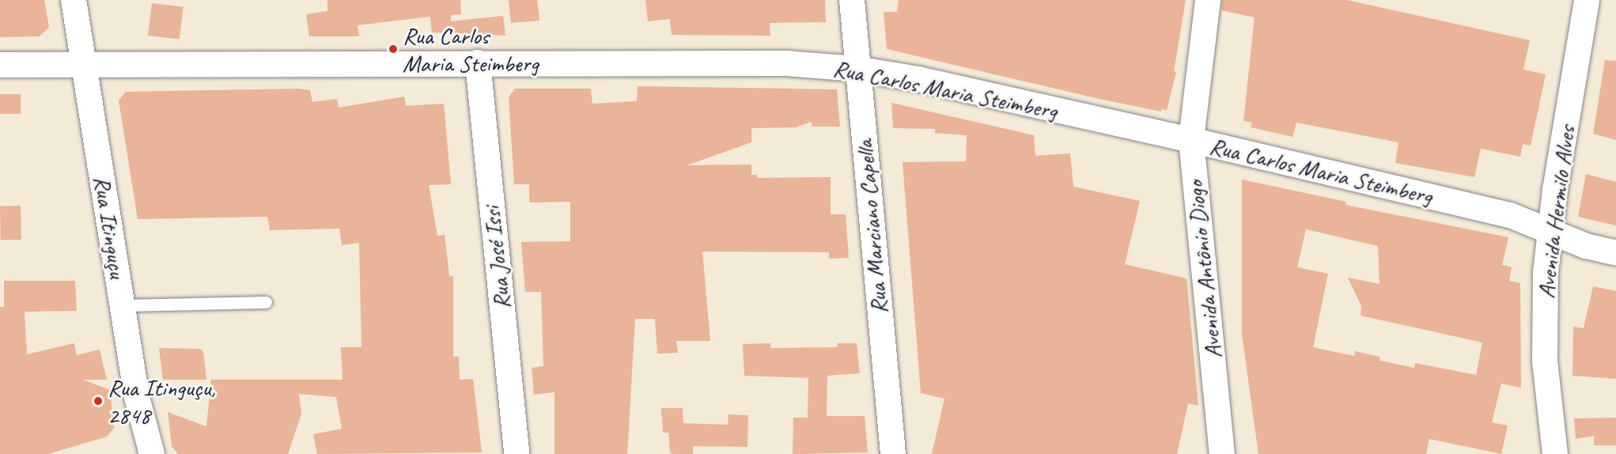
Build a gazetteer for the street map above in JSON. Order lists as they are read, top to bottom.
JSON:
{
  "streets": {
    "street": [
      "Rua Carlos Maria Steimberg",
      "Avenida Hermilo Alves",
      "Rua Itinguçu",
      "Rua Marciano Capella",
      "Rua José Issi",
      "Avenida Antônio Diogo"
    ]
  },
  "crossings": [
    ["Rua Carlos Maria Steimberg", "Avenida Hermilo Alves"],
    ["Rua Carlos Maria Steimberg", "Rua Itinguçu"],
    ["Rua Carlos Maria Steimberg", "Rua Marciano Capella"],
    ["Rua Carlos Maria Steimberg", "Rua José Issi"],
    ["Rua Carlos Maria Steimberg", "Avenida Antônio Diogo"]
  ],
  "places": ["Rua Carlos Maria Steimberg", "Rua Itinguçu, 2848"]
}
